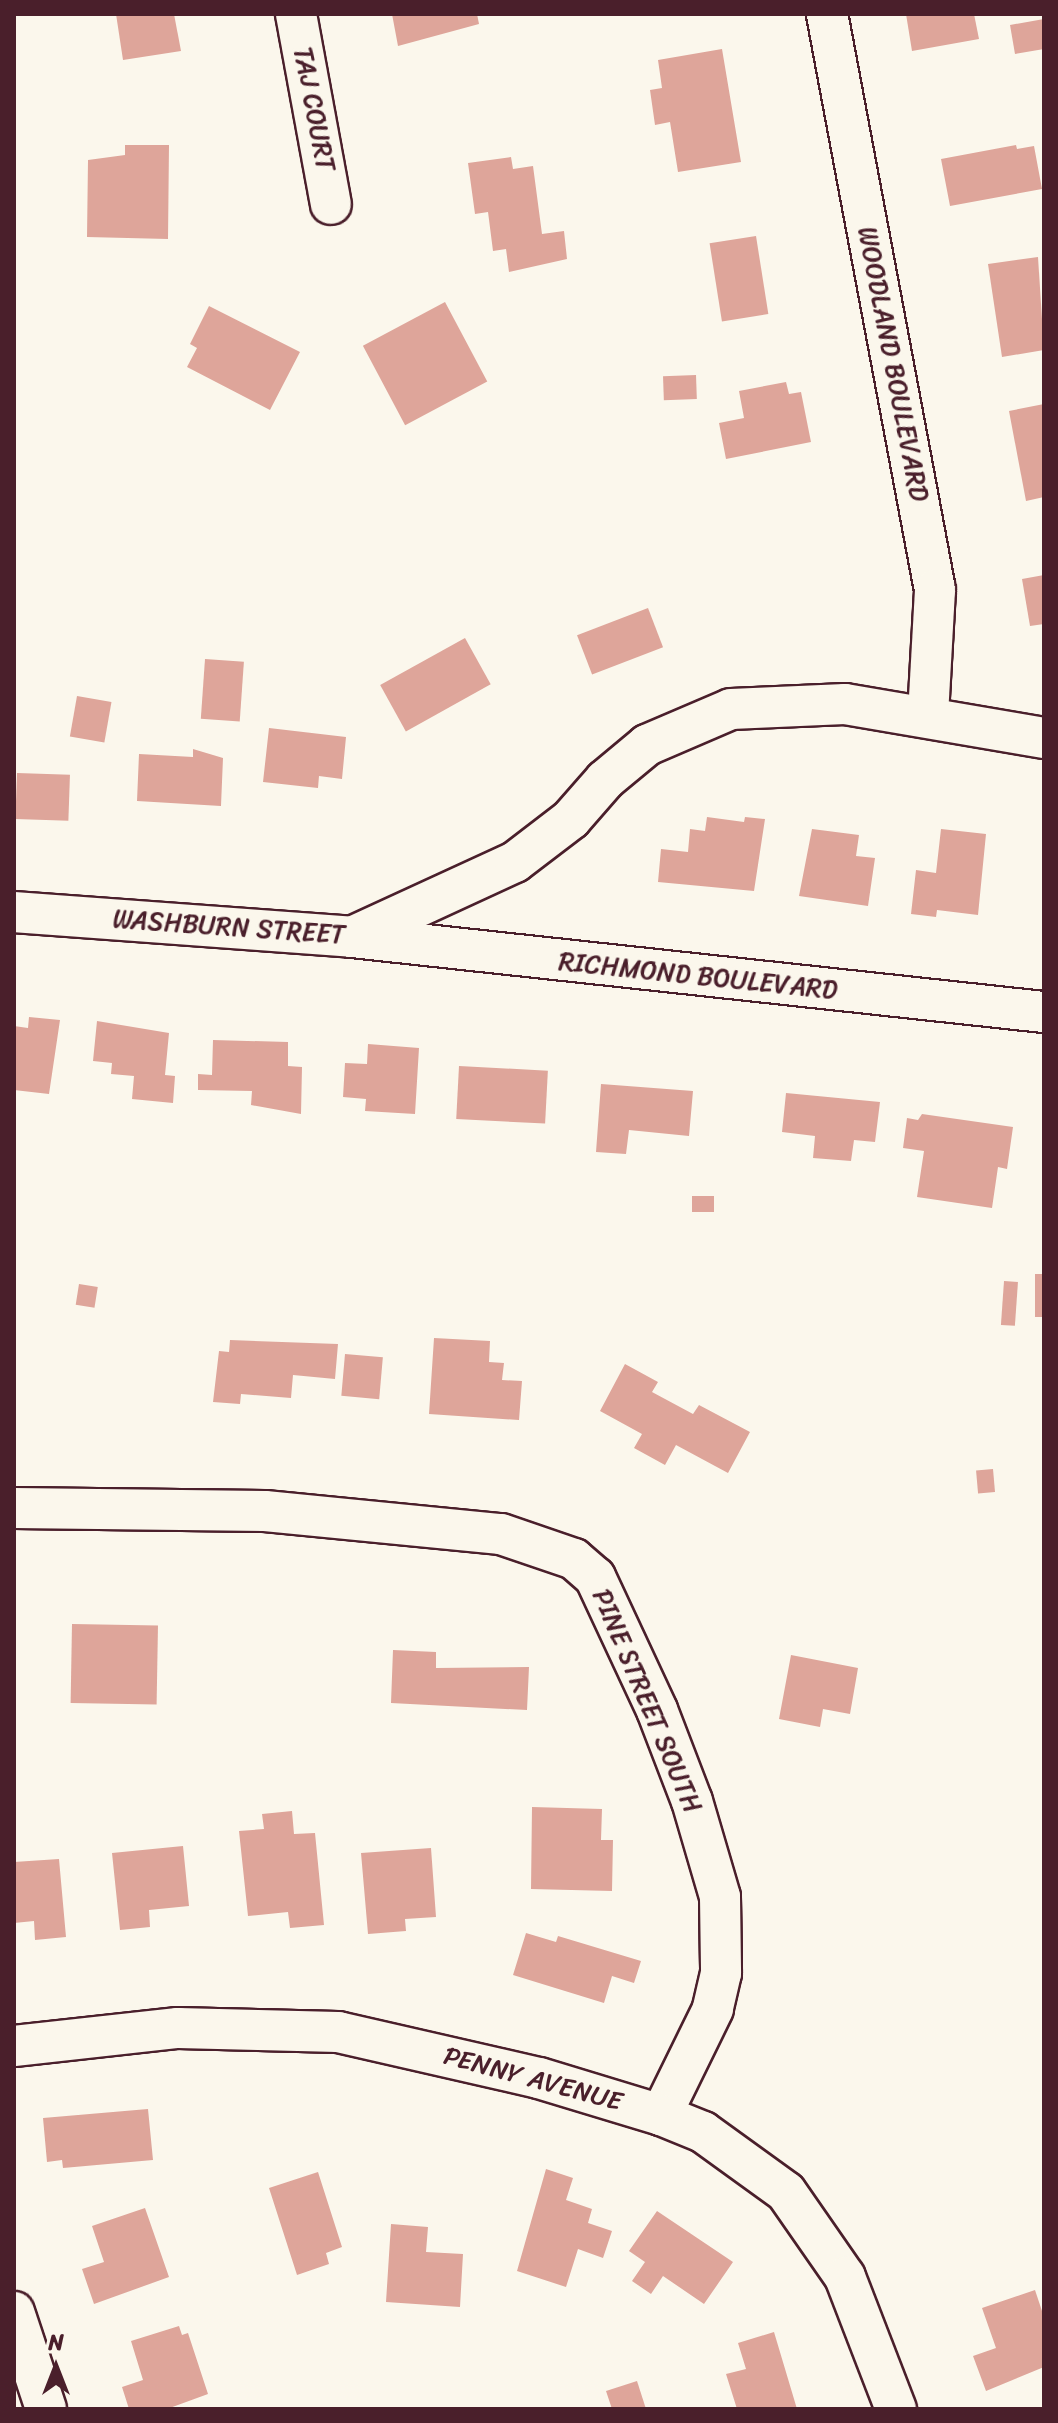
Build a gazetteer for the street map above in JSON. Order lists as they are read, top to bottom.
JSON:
{
  "streets": {
    "street": [
      "TAJ COURT",
      "WOODLAND BOULEVARD",
      "WASHBURN STREET",
      "RICHMOND BOULEVARD",
      "PINE STREET SOUTH",
      "PENNY AVENUE"
    ]
  },
  "crossings": [
    ["WOODLAND BOULEVARD", "WASHBURN STREET"],
    ["WASHBURN STREET", "RICHMOND BOULEVARD"],
    ["PINE STREET SOUTH", "PENNY AVENUE"]
  ],
  "north": "top"
}
